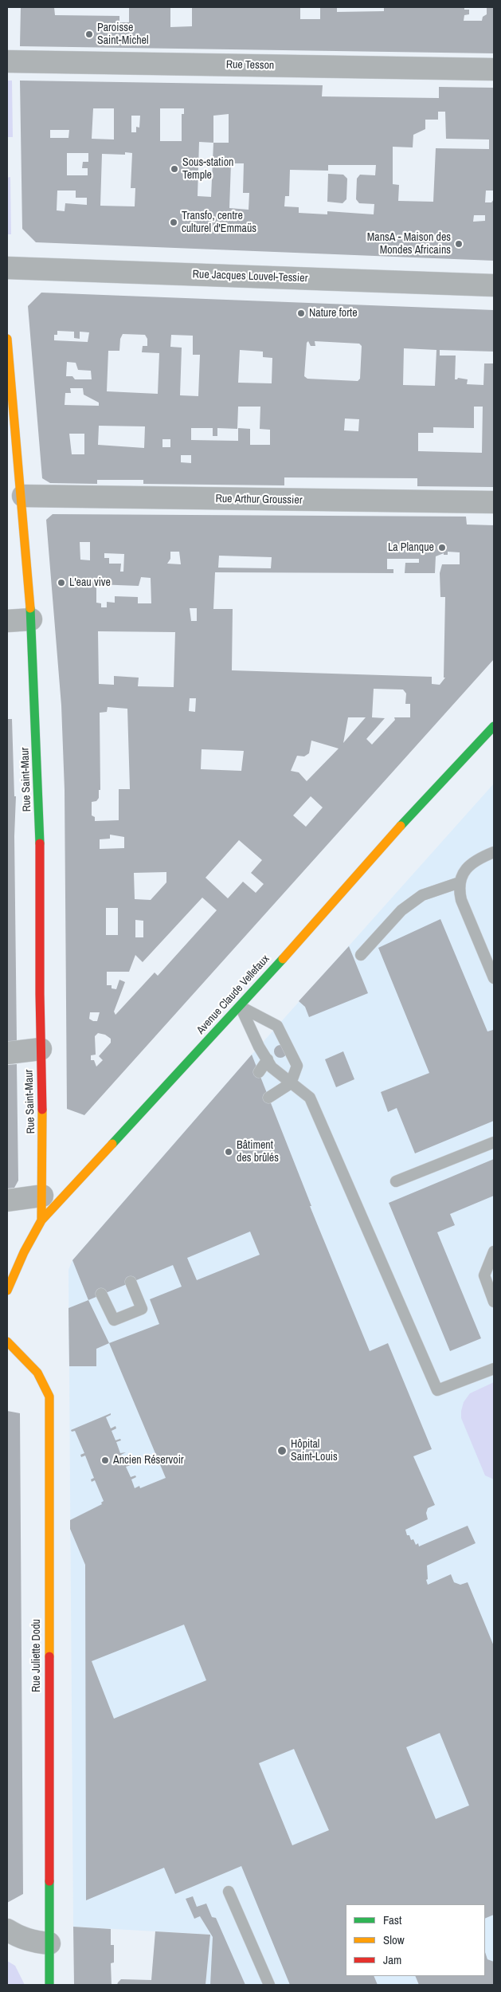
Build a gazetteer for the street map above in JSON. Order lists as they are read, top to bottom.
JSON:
{
  "streets": {
    "street": [
      "Rue Tesson",
      "Rue Jacques Louvel-Tessier",
      "Rue Arthur Groussier",
      "Rue Saint-Maur",
      "Avenue Claude Vellefaux",
      "Rue Juliette Dodu"
    ]
  },
  "crossings": [
    ["Rue Arthur Groussier", "Rue Saint-Maur"],
    ["Rue Saint-Maur", "Avenue Claude Vellefaux"]
  ],
  "places": [
    "Paroisse Saint-Michel",
    "Sous-station Temple",
    "Transfo, centre culturel d'Emmaüs",
    "MansA - Maison des Mondes Africains",
    "Nature forte",
    "La Planque",
    "L'eau vive",
    "Bâtiment des brûlés",
    "Hôpital Saint-Louis",
    "Ancien Réservoir"
  ],
  "legend": ["Fast", "Slow", "Jam"]
}
